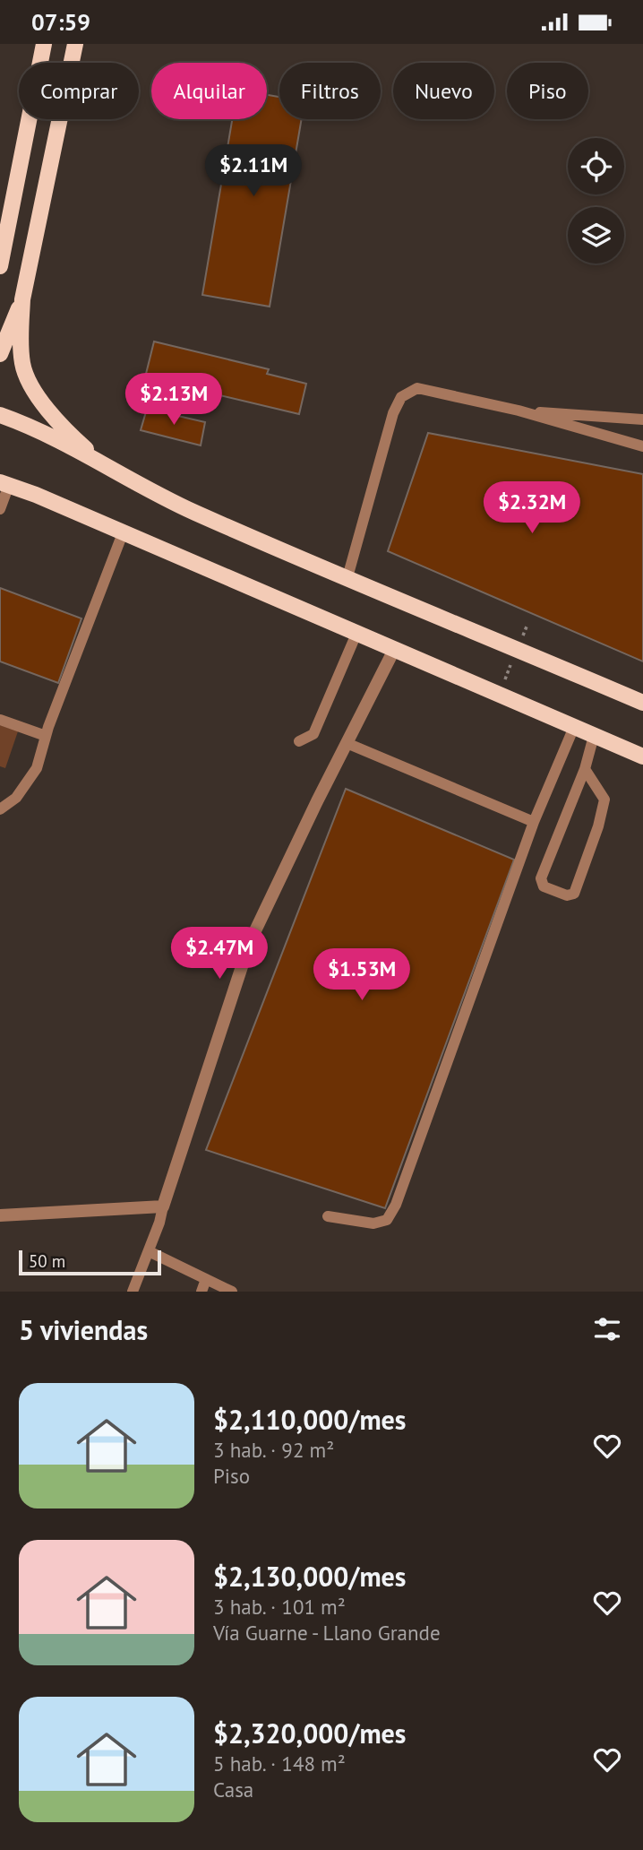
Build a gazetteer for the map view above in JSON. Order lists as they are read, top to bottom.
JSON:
{
  "scale_bar": "50 m",
  "page": {
    "status": "07:59",
    "chip": [
      "Comprar",
      "Alquilar",
      "Filtros",
      "Nuevo",
      "Piso"
    ],
    "price": [
      "$2.11M",
      "$2.13M",
      "$2.32M",
      "$2.47M",
      "$1.53M"
    ],
    "scale": "50 m",
    "heading": "5 viviendas",
    "list": [
      {
        "name": "$2,110,000/mes",
        "note": "3 hab. · 92 m² · Piso"
      },
      {
        "name": "$2,130,000/mes",
        "note": "3 hab. · 101 m² · Vía Guarne - Llano Grande"
      },
      {
        "name": "$2,320,000/mes",
        "note": "5 hab. · 148 m² · Casa"
      }
    ]
  }
}
